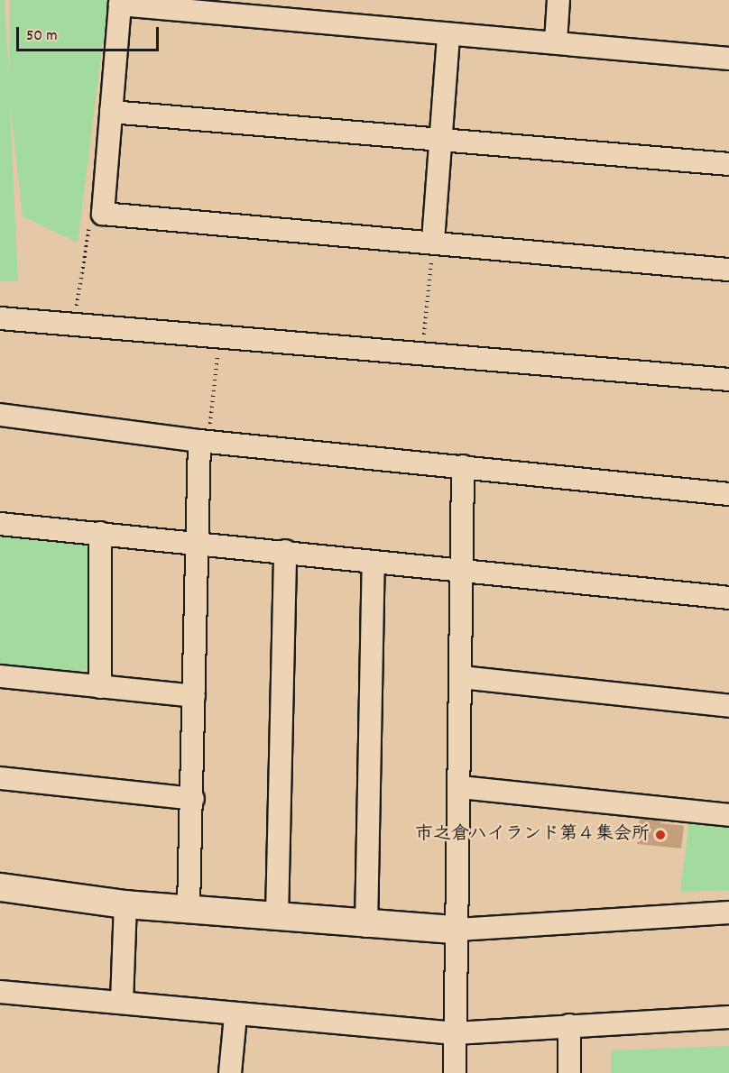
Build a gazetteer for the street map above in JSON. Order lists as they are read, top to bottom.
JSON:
{
  "places": ["市之倉ハイランド第４集会所"],
  "scale_bar": "50 m"
}
